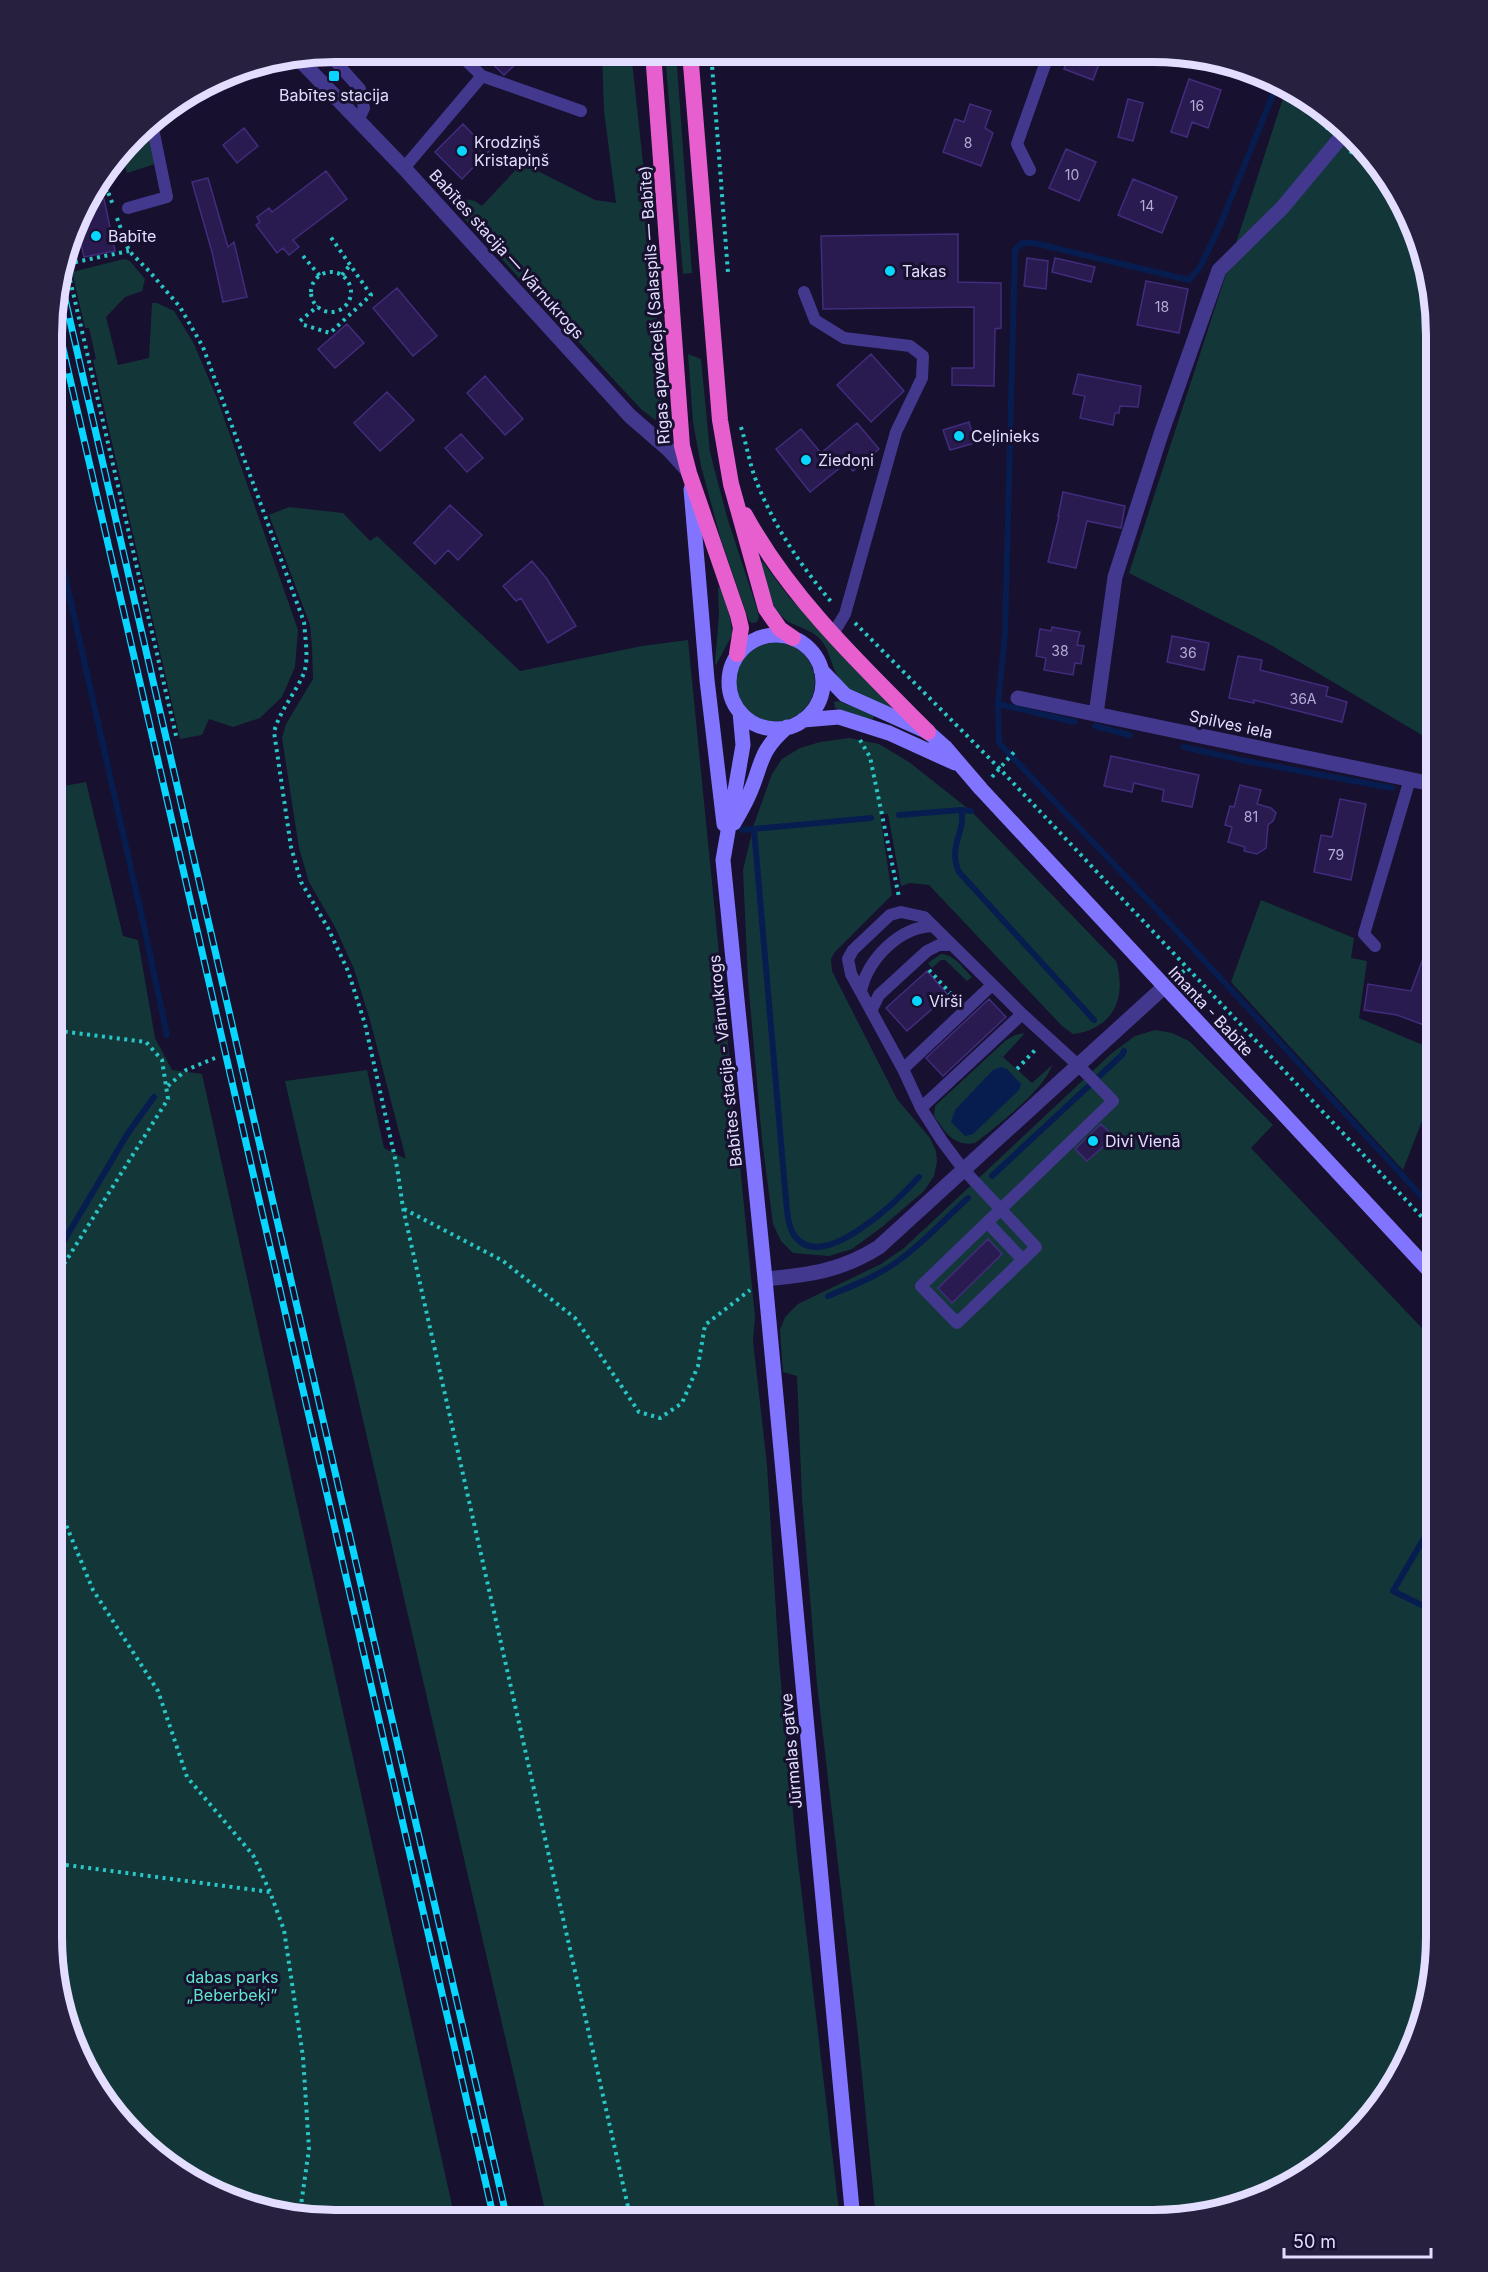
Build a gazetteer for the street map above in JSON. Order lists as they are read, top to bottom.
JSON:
{
  "streets": {
    "highway": ["Rīgas apvedceļš (Salaspils — Babīte)"],
    "main road": ["Imanta - Babīte", "Babītes stacija - Vārnukrogs", "Jūrmalas gatve"],
    "street": ["Babītes stacija — Vārnukrogs", "Spilves iela"]
  },
  "crossings": [
    ["Babītes stacija — Vārnukrogs", "Rīgas apvedceļš (Salaspils — Babīte)"],
    ["Rīgas apvedceļš (Salaspils — Babīte)", "Imanta - Babīte"],
    ["Rīgas apvedceļš (Salaspils — Babīte)", "Babītes stacija - Vārnukrogs"],
    ["Imanta - Babīte", "Babītes stacija - Vārnukrogs"],
    ["Babītes stacija - Vārnukrogs", "Jūrmalas gatve"]
  ],
  "parks": ["dabas parks „Beberbeķi”"],
  "places": {
    "transit": ["Babītes stacija"],
    "other": [
      "Krodziņš Kristapiņš",
      "Babīte",
      "Takas",
      "Ceļinieks",
      "Ziedoņi",
      "Virši",
      "Divi Vienā"
    ]
  },
  "house_numbers": [
    "16",
    "8",
    "10",
    "14",
    "18",
    "38",
    "36",
    "36A",
    "81",
    "79"
  ],
  "scale_bar": "50 m"
}
